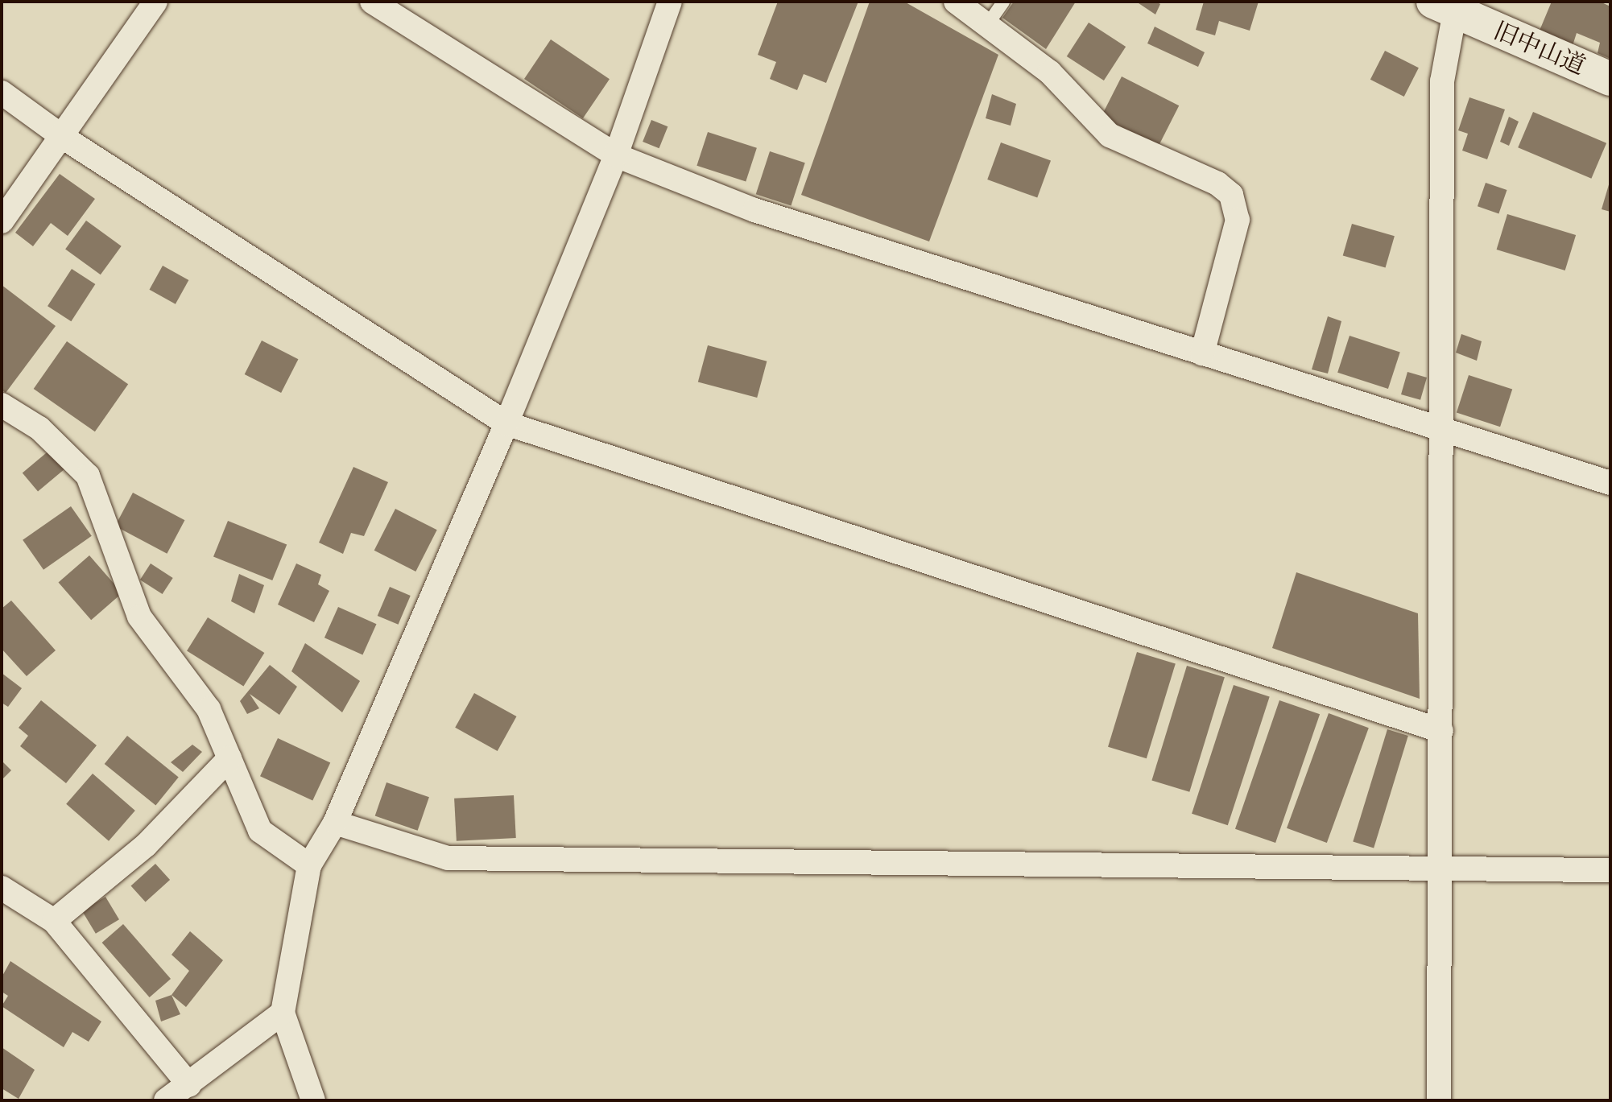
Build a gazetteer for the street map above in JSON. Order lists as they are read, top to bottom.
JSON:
{
  "streets": {
    "main road": ["旧中山道"]
  }
}
